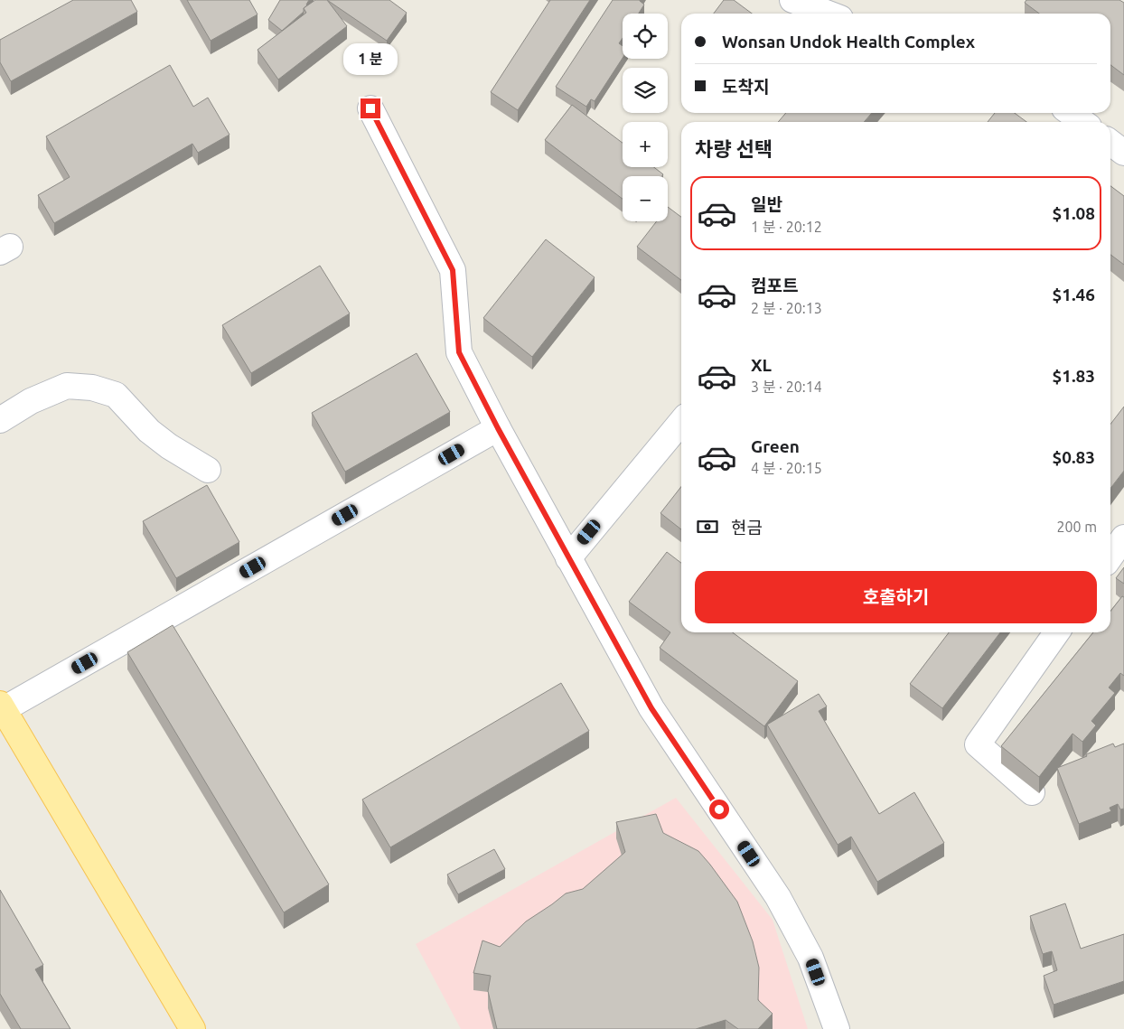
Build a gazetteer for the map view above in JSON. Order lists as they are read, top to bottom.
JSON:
{
  "page": {
    "map_buttons": ["+", "−"],
    "banner": ["Wonsan Undok Health Complex", "도착지"],
    "bubble": "1 분",
    "heading": "차량 선택",
    "list": [
      {
        "name": "일반",
        "note": "1 분 · 20:12",
        "value": "$1.08"
      },
      {
        "name": "컴포트",
        "note": "2 분 · 20:13",
        "value": "$1.46"
      },
      {
        "name": "XL",
        "note": "3 분 · 20:14",
        "value": "$1.83"
      },
      {
        "name": "Green",
        "note": "4 분 · 20:15",
        "value": "$0.83"
      }
    ],
    "pay": ["현금", "200 m"],
    "buttons": "호출하기"
  }
}
